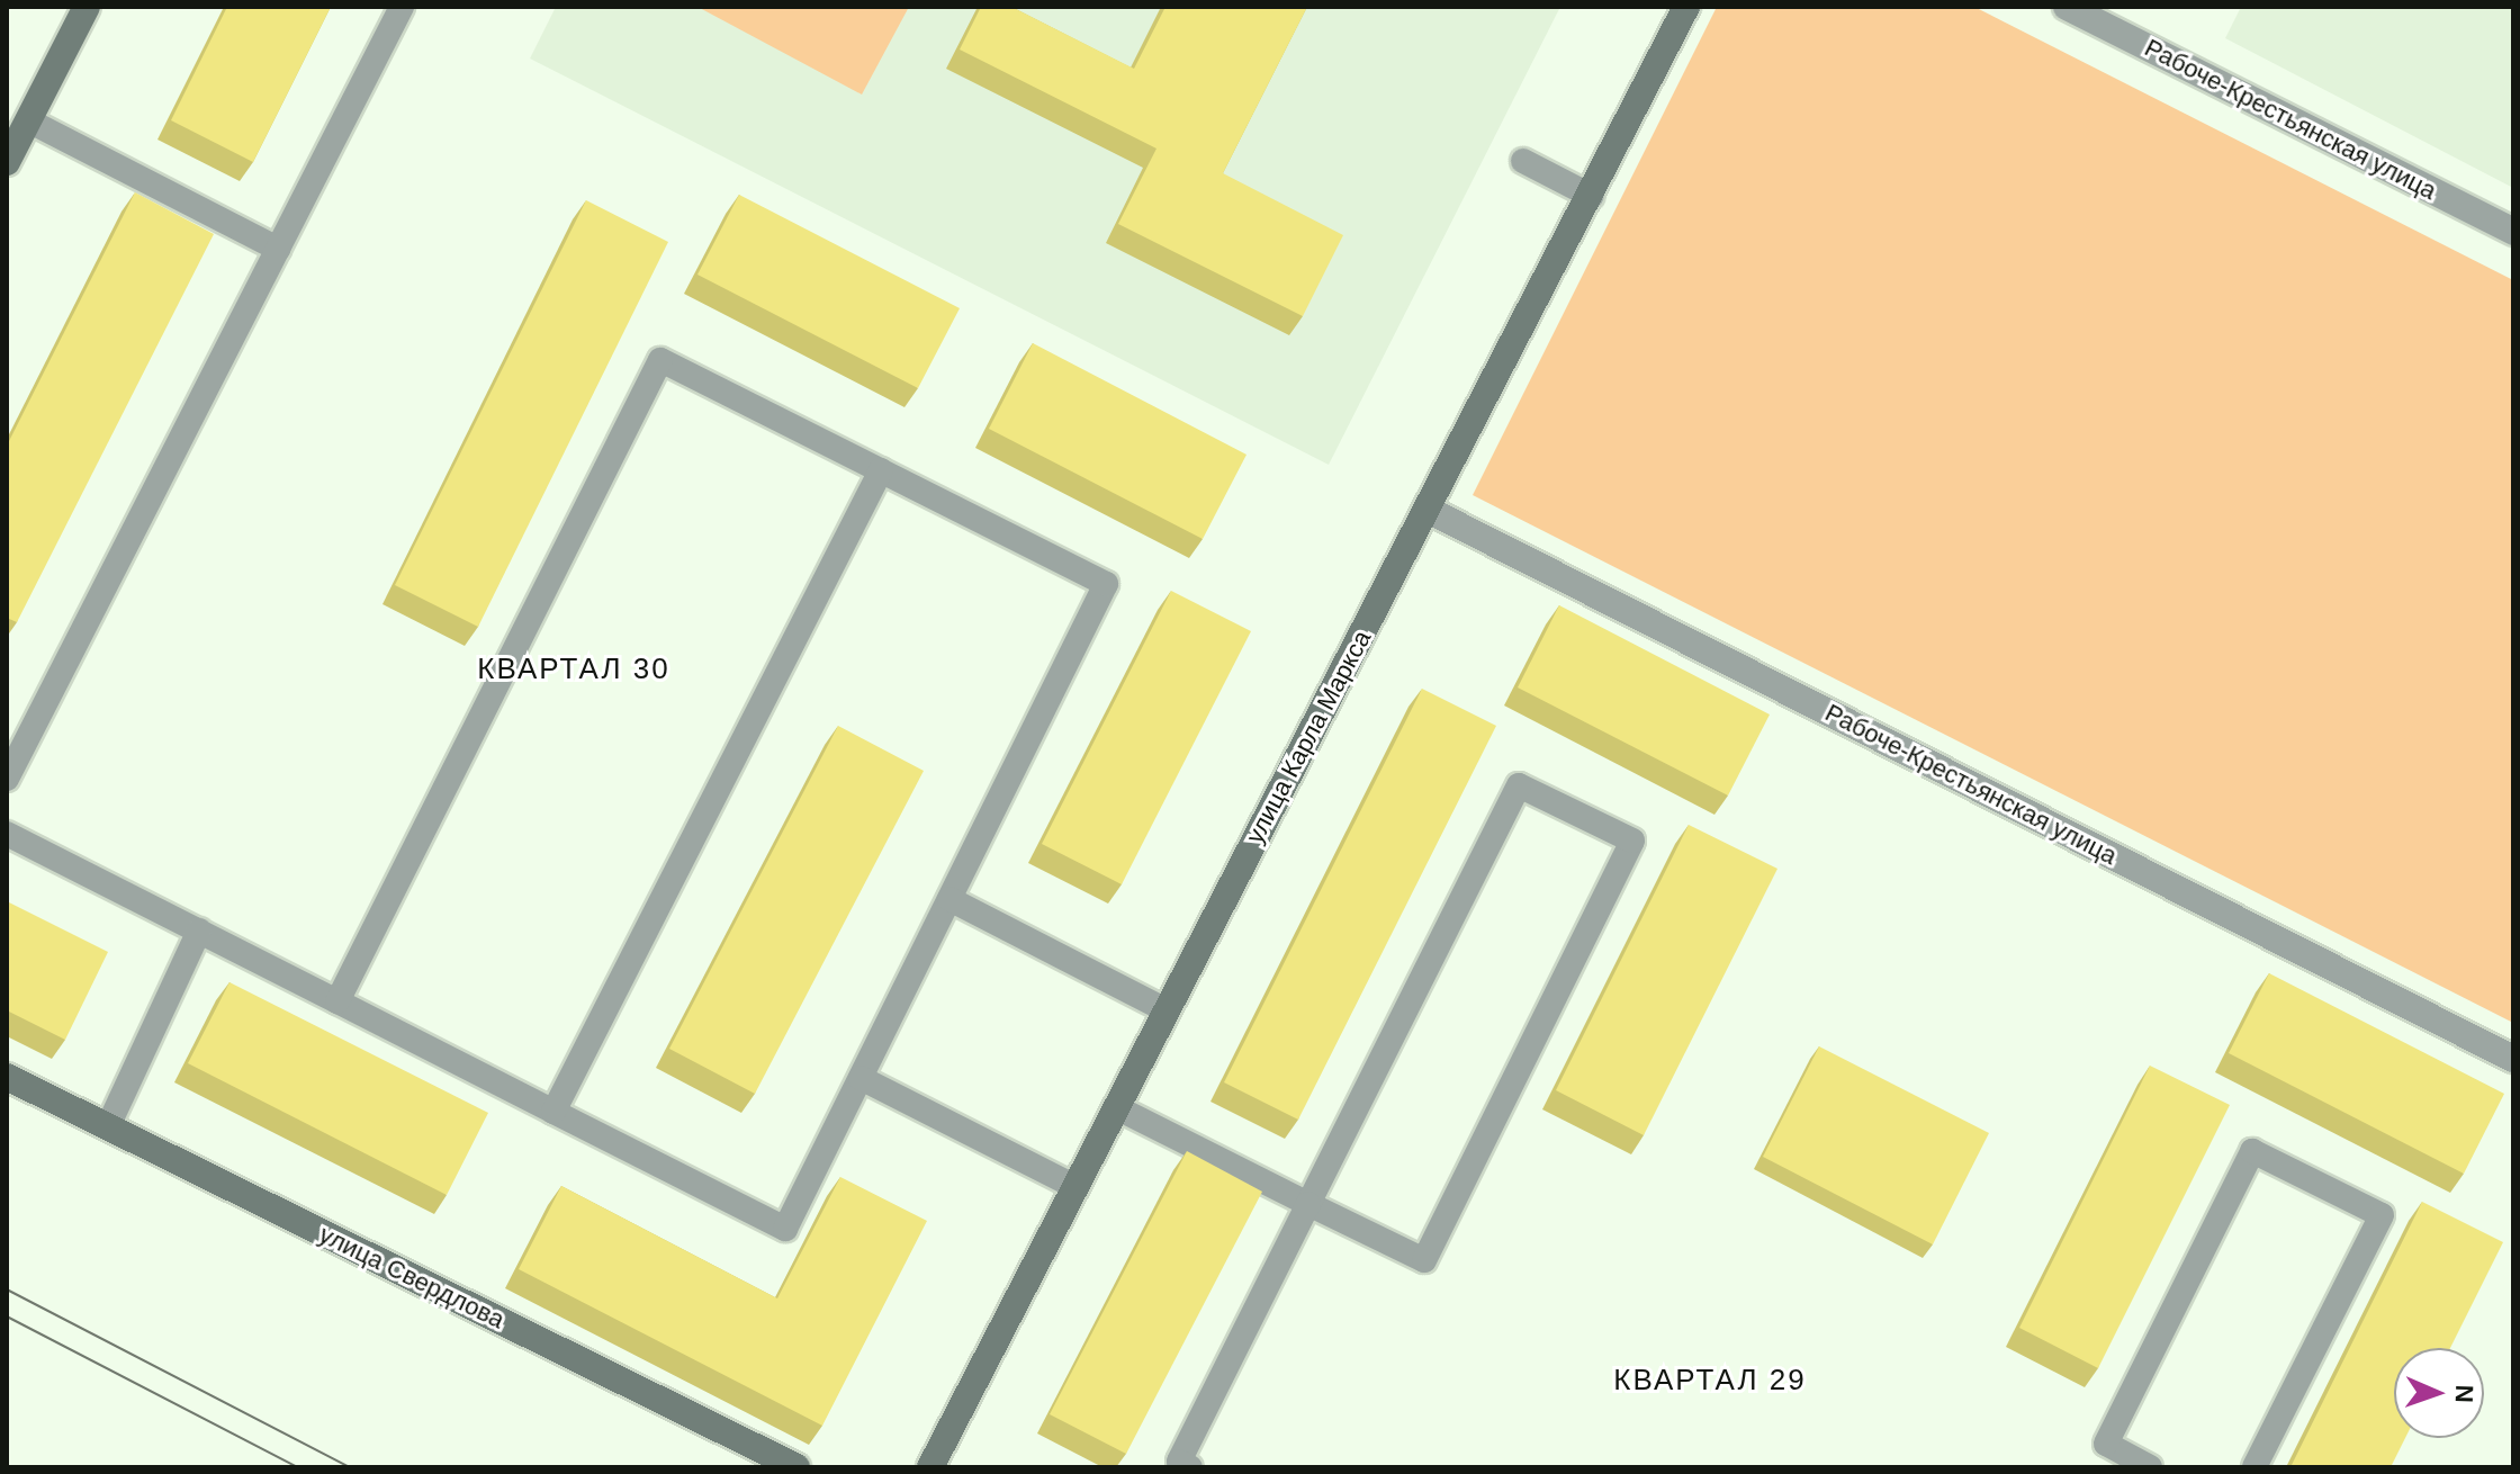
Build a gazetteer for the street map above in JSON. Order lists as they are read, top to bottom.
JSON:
{
  "streets": {
    "street": ["Рабоче-Крестьянская улица", "улица Карла Маркса", "улица Свердлова"]
  },
  "crossings": [
    ["Рабоче-Крестьянская улица", "улица Карла Маркса"]
  ],
  "districts": ["КВАРТАЛ 30", "КВАРТАЛ 29"],
  "north": "right"
}
